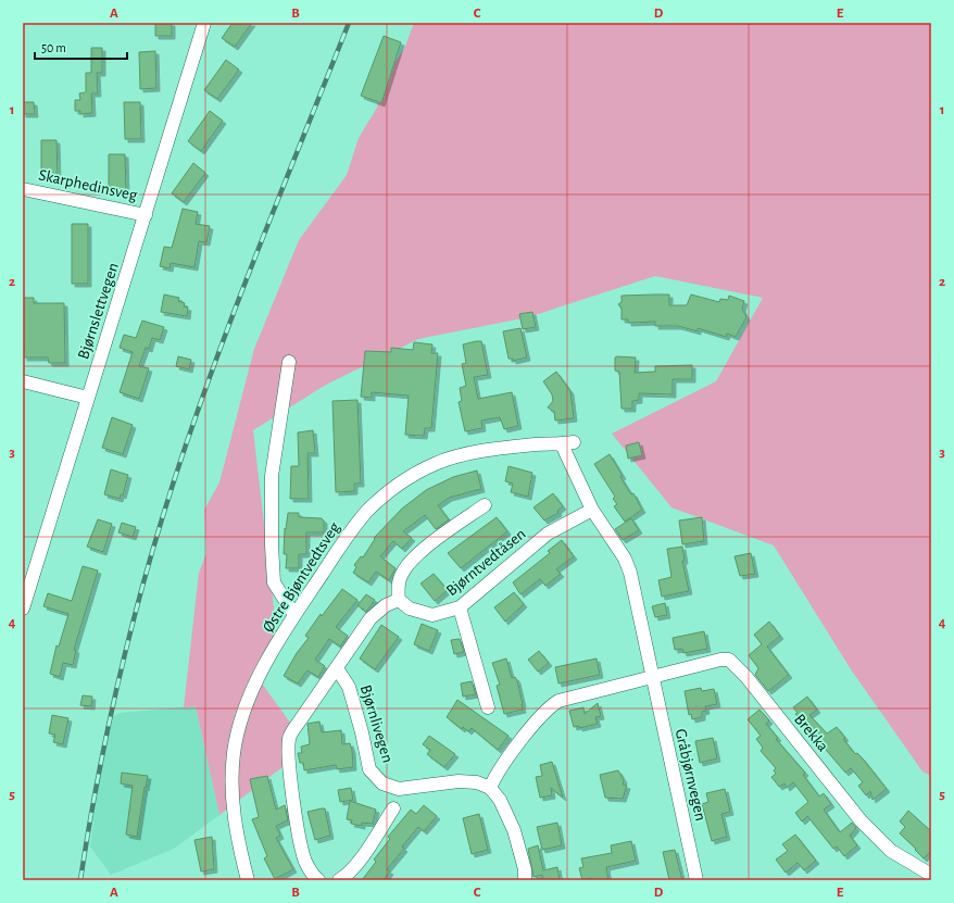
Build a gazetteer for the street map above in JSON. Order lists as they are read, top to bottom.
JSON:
{
  "streets": {
    "street": [
      "Skarphedinsveg",
      "Bjørnslettvegen",
      "Bjørntvedtåsen",
      "Østre Bjøntvedtsveg",
      "Bjørnlivegen",
      "Brekka",
      "Gråbjørnvegen"
    ]
  },
  "crossings": [
    ["Skarphedinsveg", "Bjørnslettvegen"],
    ["Bjørntvedtåsen", "Østre Bjøntvedtsveg"],
    ["Brekka", "Gråbjørnvegen"]
  ],
  "scale_bar": "50 m",
  "grid": {
    "columns": [
      "A",
      "B",
      "C",
      "D",
      "E"
    ],
    "rows": [
      "1",
      "2",
      "3",
      "4",
      "5"
    ]
  }
}
